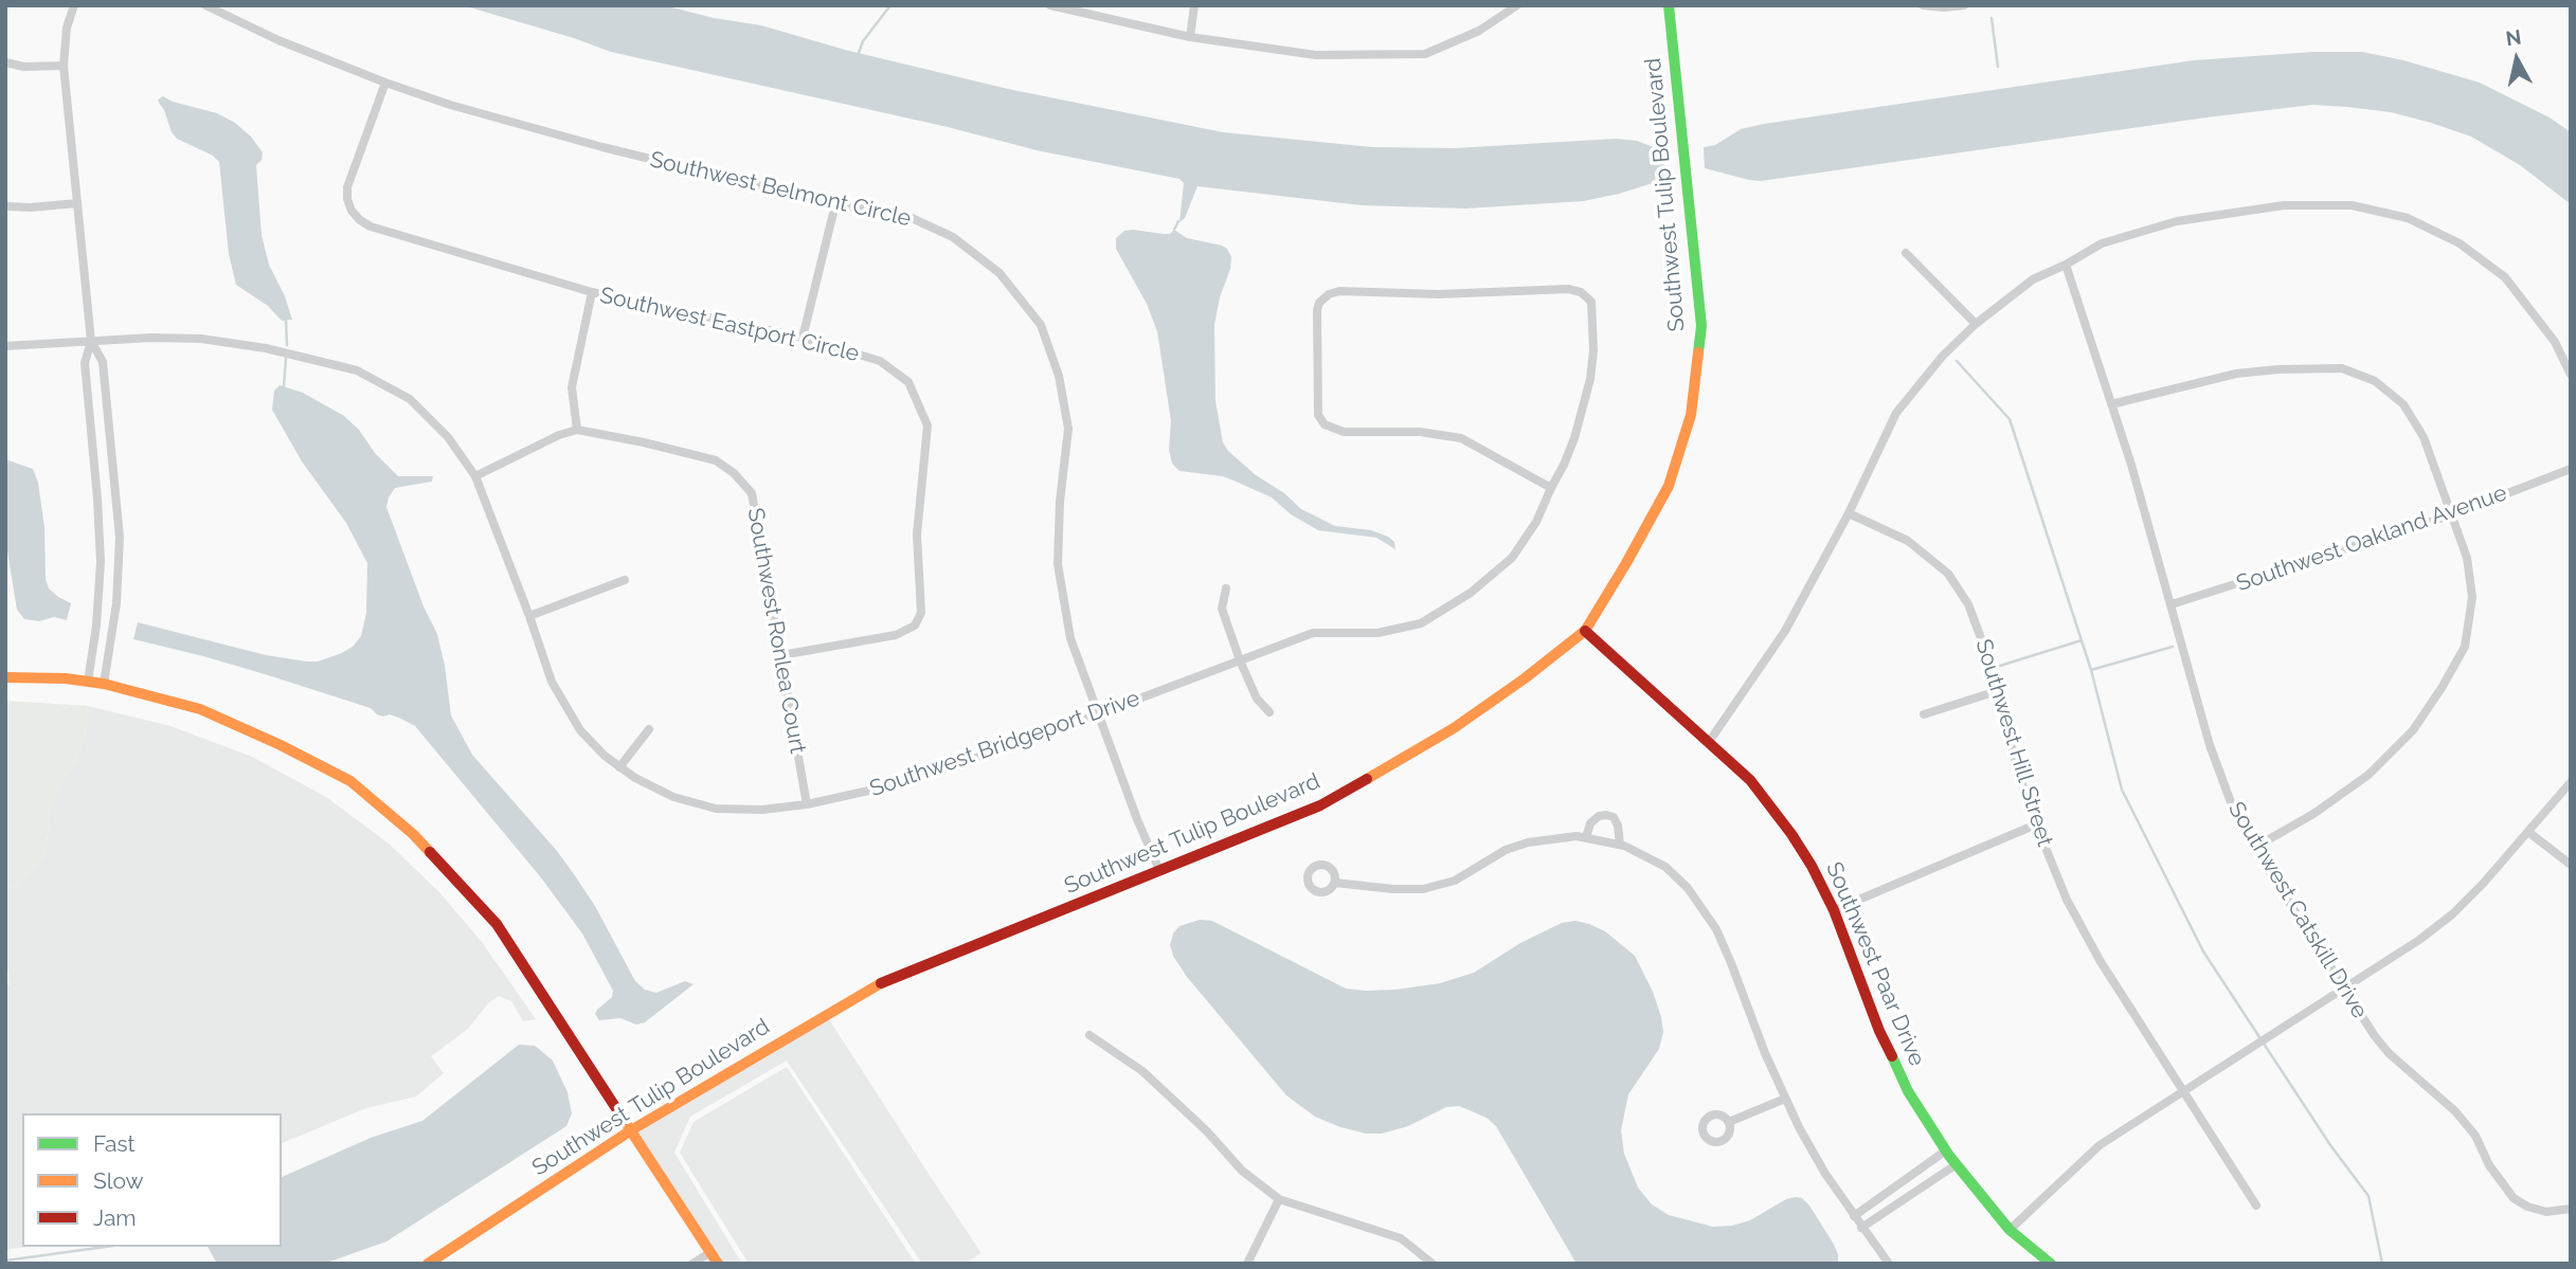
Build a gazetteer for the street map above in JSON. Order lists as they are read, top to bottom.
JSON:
{
  "streets": {
    "street": [
      "Southwest Belmont Circle",
      "Southwest Tulip Boulevard",
      "Southwest Eastport Circle",
      "Southwest Oakland Avenue",
      "Southwest Ronlea Court",
      "Southwest Hill Street",
      "Southwest Bridgeport Drive",
      "Southwest Catskill Drive",
      "Southwest Paar Drive"
    ]
  },
  "crossings": [
    ["Southwest Belmont Circle", "Southwest Tulip Boulevard"],
    ["Southwest Belmont Circle", "Southwest Eastport Circle"],
    ["Southwest Belmont Circle", "Southwest Bridgeport Drive"],
    ["Southwest Tulip Boulevard", "Southwest Paar Drive"],
    ["Southwest Eastport Circle", "Southwest Ronlea Court"],
    ["Southwest Oakland Avenue", "Southwest Catskill Drive"],
    ["Southwest Ronlea Court", "Southwest Bridgeport Drive"]
  ],
  "legend": ["Fast", "Slow", "Jam"],
  "north": "top"
}
